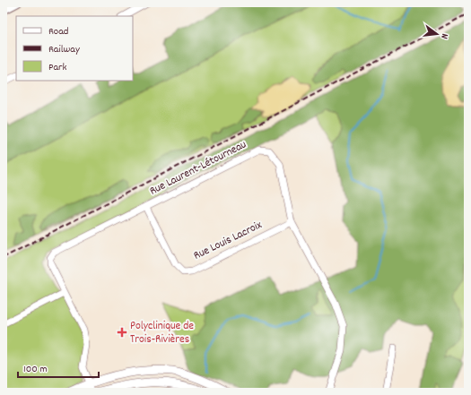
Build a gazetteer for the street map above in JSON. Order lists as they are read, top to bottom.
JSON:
{
  "streets": {
    "street": ["Rue Laurent-Létourneau", "Rue Louis Lacroix"]
  },
  "crossings": [
    ["Rue Laurent-Létourneau", "Rue Louis Lacroix"]
  ],
  "places": {
    "health": ["Polyclinique de Trois-Rivières"]
  },
  "legend": ["Road", "Railway", "Park"],
  "scale_bar": "100 m",
  "north": "right"
}
